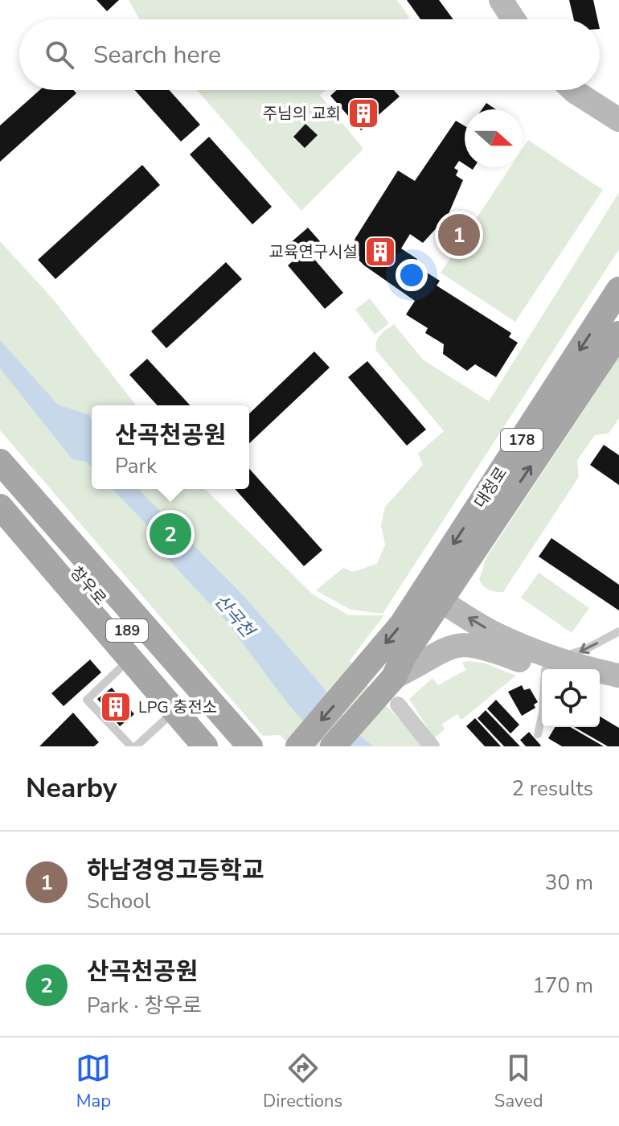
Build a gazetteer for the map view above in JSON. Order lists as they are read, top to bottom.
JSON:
{
  "streets": {
    "main road": [
      "178",
      "대청로",
      "창우로",
      "189"
    ]
  },
  "crossings": [
    ["178", "대청로"]
  ],
  "water": ["산곡천"],
  "places": {
    "building": ["주님의 교회", "교육연구시설", "LPG 충전소"]
  },
  "north": "right",
  "page": {
    "search": "Search here",
    "pins": ["1", "2"],
    "popup": ["산곡천공원", "Park"],
    "heading": ["Nearby", "2 results"],
    "list": [
      {
        "mark": "1",
        "name": "하남경영고등학교",
        "note": "School",
        "value": "30 m"
      },
      {
        "mark": "2",
        "name": "산곡천공원",
        "note": "Park · 창우로",
        "value": "170 m"
      }
    ],
    "nav": ["Map", "Directions", "Saved"]
  }
}
